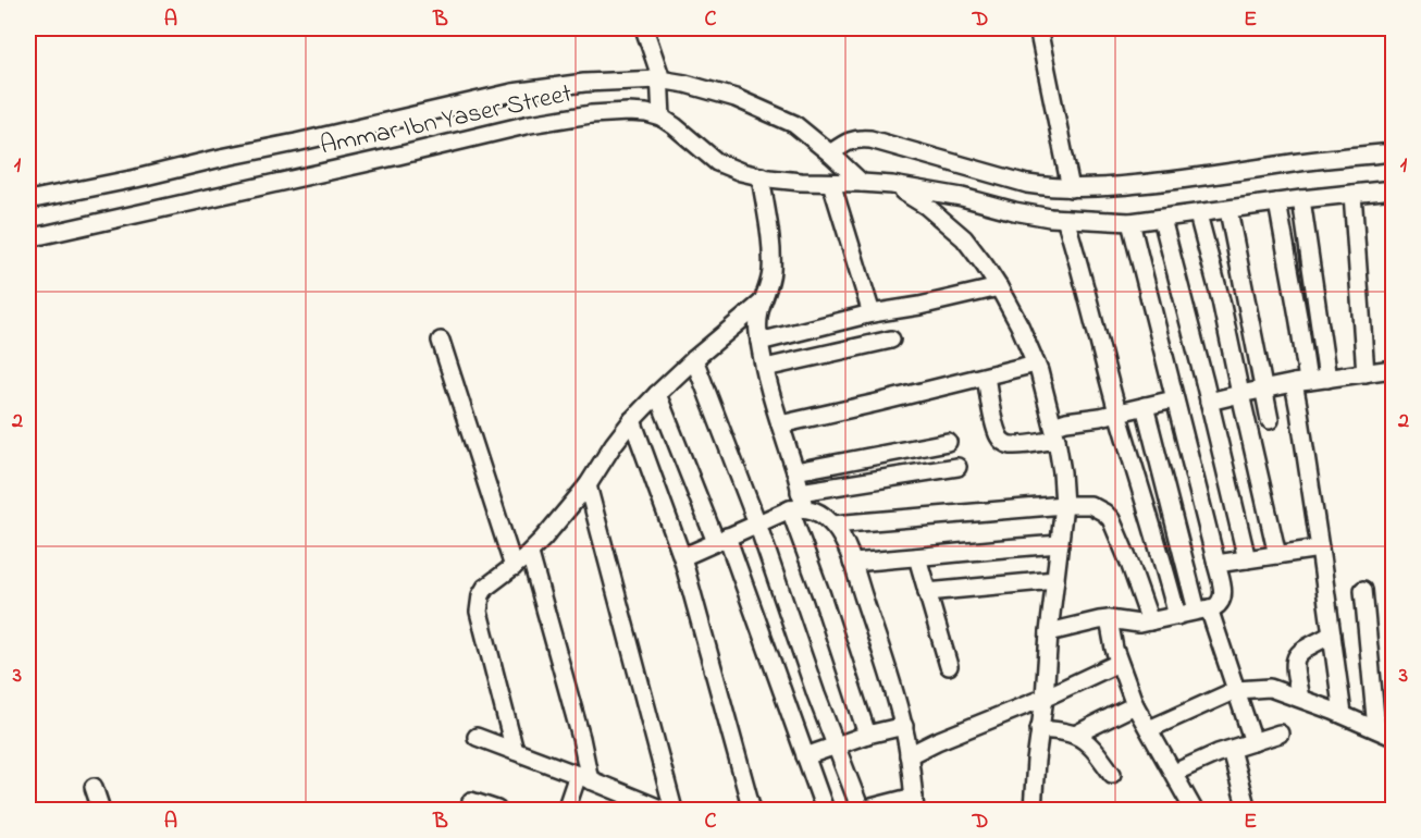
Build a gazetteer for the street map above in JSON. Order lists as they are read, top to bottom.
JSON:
{
  "streets": {
    "street": ["Ammar Ibn Yaser Street"]
  },
  "grid": {
    "columns": [
      "A",
      "B",
      "C",
      "D",
      "E"
    ],
    "rows": ["1", "2", "3"]
  }
}
